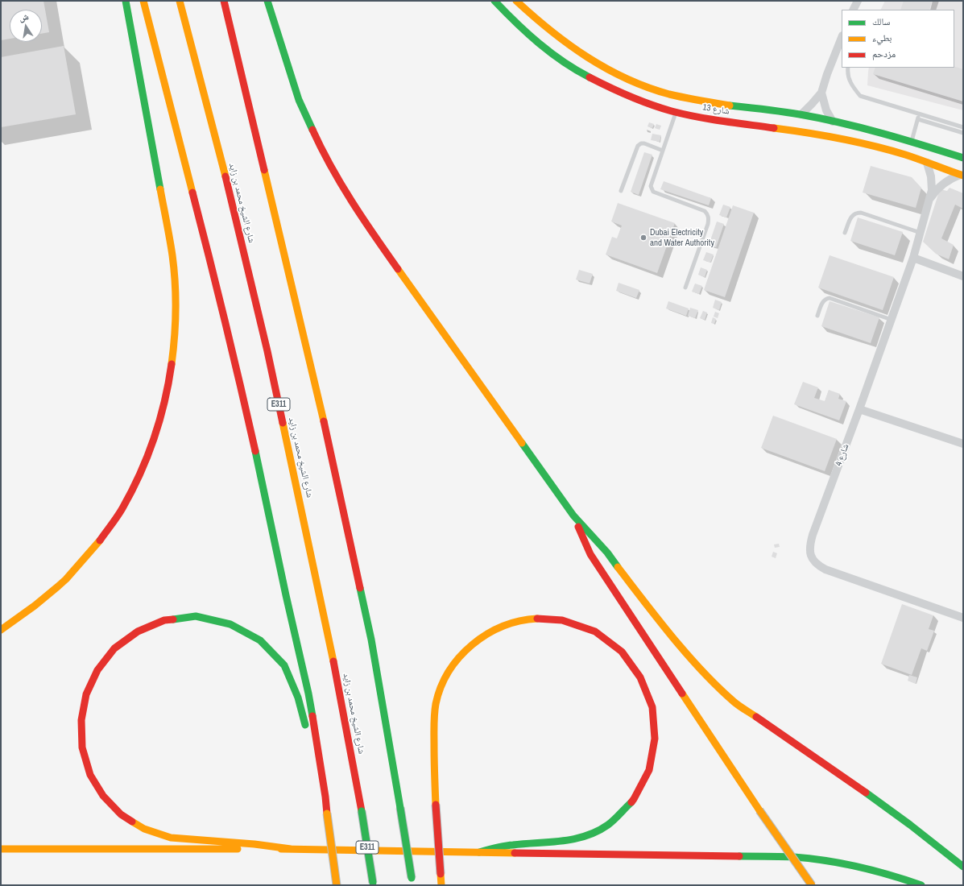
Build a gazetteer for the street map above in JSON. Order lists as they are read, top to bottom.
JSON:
{
  "streets": {
    "main road": ["شارع 13", "شارع الشيخ محمد بن زايد", "E311"],
    "street": ["شارع 4"]
  },
  "crossings": [
    ["شارع 13", "شارع 4"]
  ],
  "places": ["Dubai Electricity and Water Authority"],
  "legend": ["سالك", "بطيء", "مزدحم"],
  "north": "top"
}
